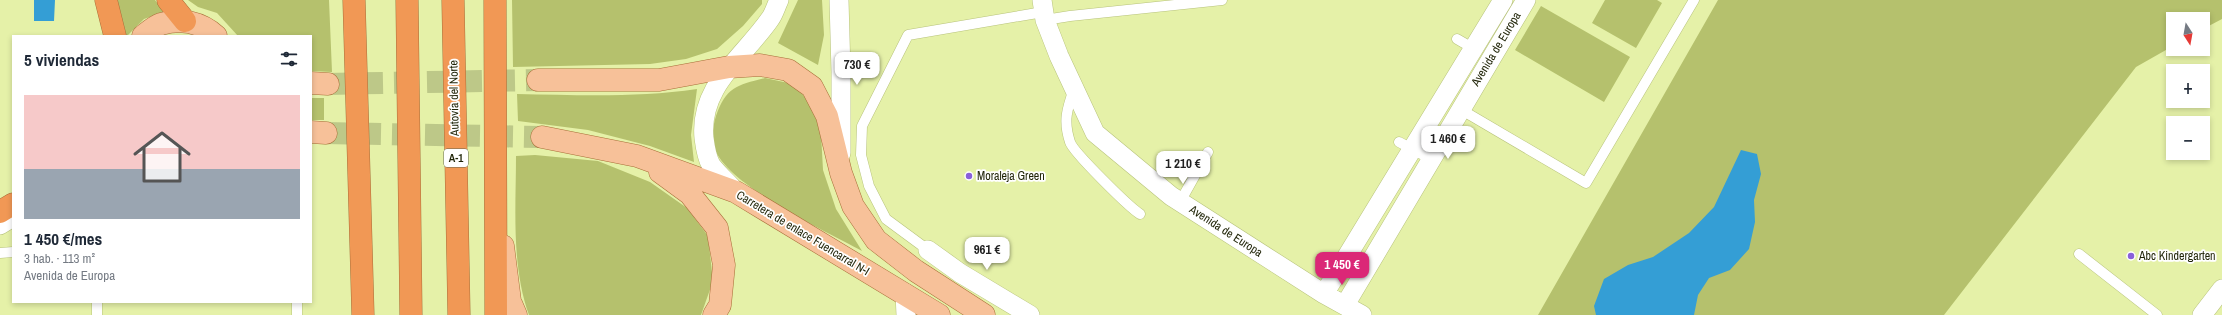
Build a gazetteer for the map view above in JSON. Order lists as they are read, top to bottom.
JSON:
{
  "streets": {
    "highway": ["Autovía del Norte", "A-1"],
    "main road": ["Carretera de enlace Fuencarral N-I"],
    "street": ["Avenida de Europa"]
  },
  "places": ["Moraleja Green", "Abc Kindergarten"],
  "north": "bottom",
  "page": {
    "map_buttons": ["+", "−"],
    "heading": "5 viviendas",
    "price": [
      "730 €",
      "1 460 €",
      "1 210 €",
      "961 €",
      "1 450 €"
    ],
    "list": [
      {
        "name": "1 450 €/mes",
        "note": "3 hab. · 113 m² · Avenida de Europa"
      }
    ]
  }
}
